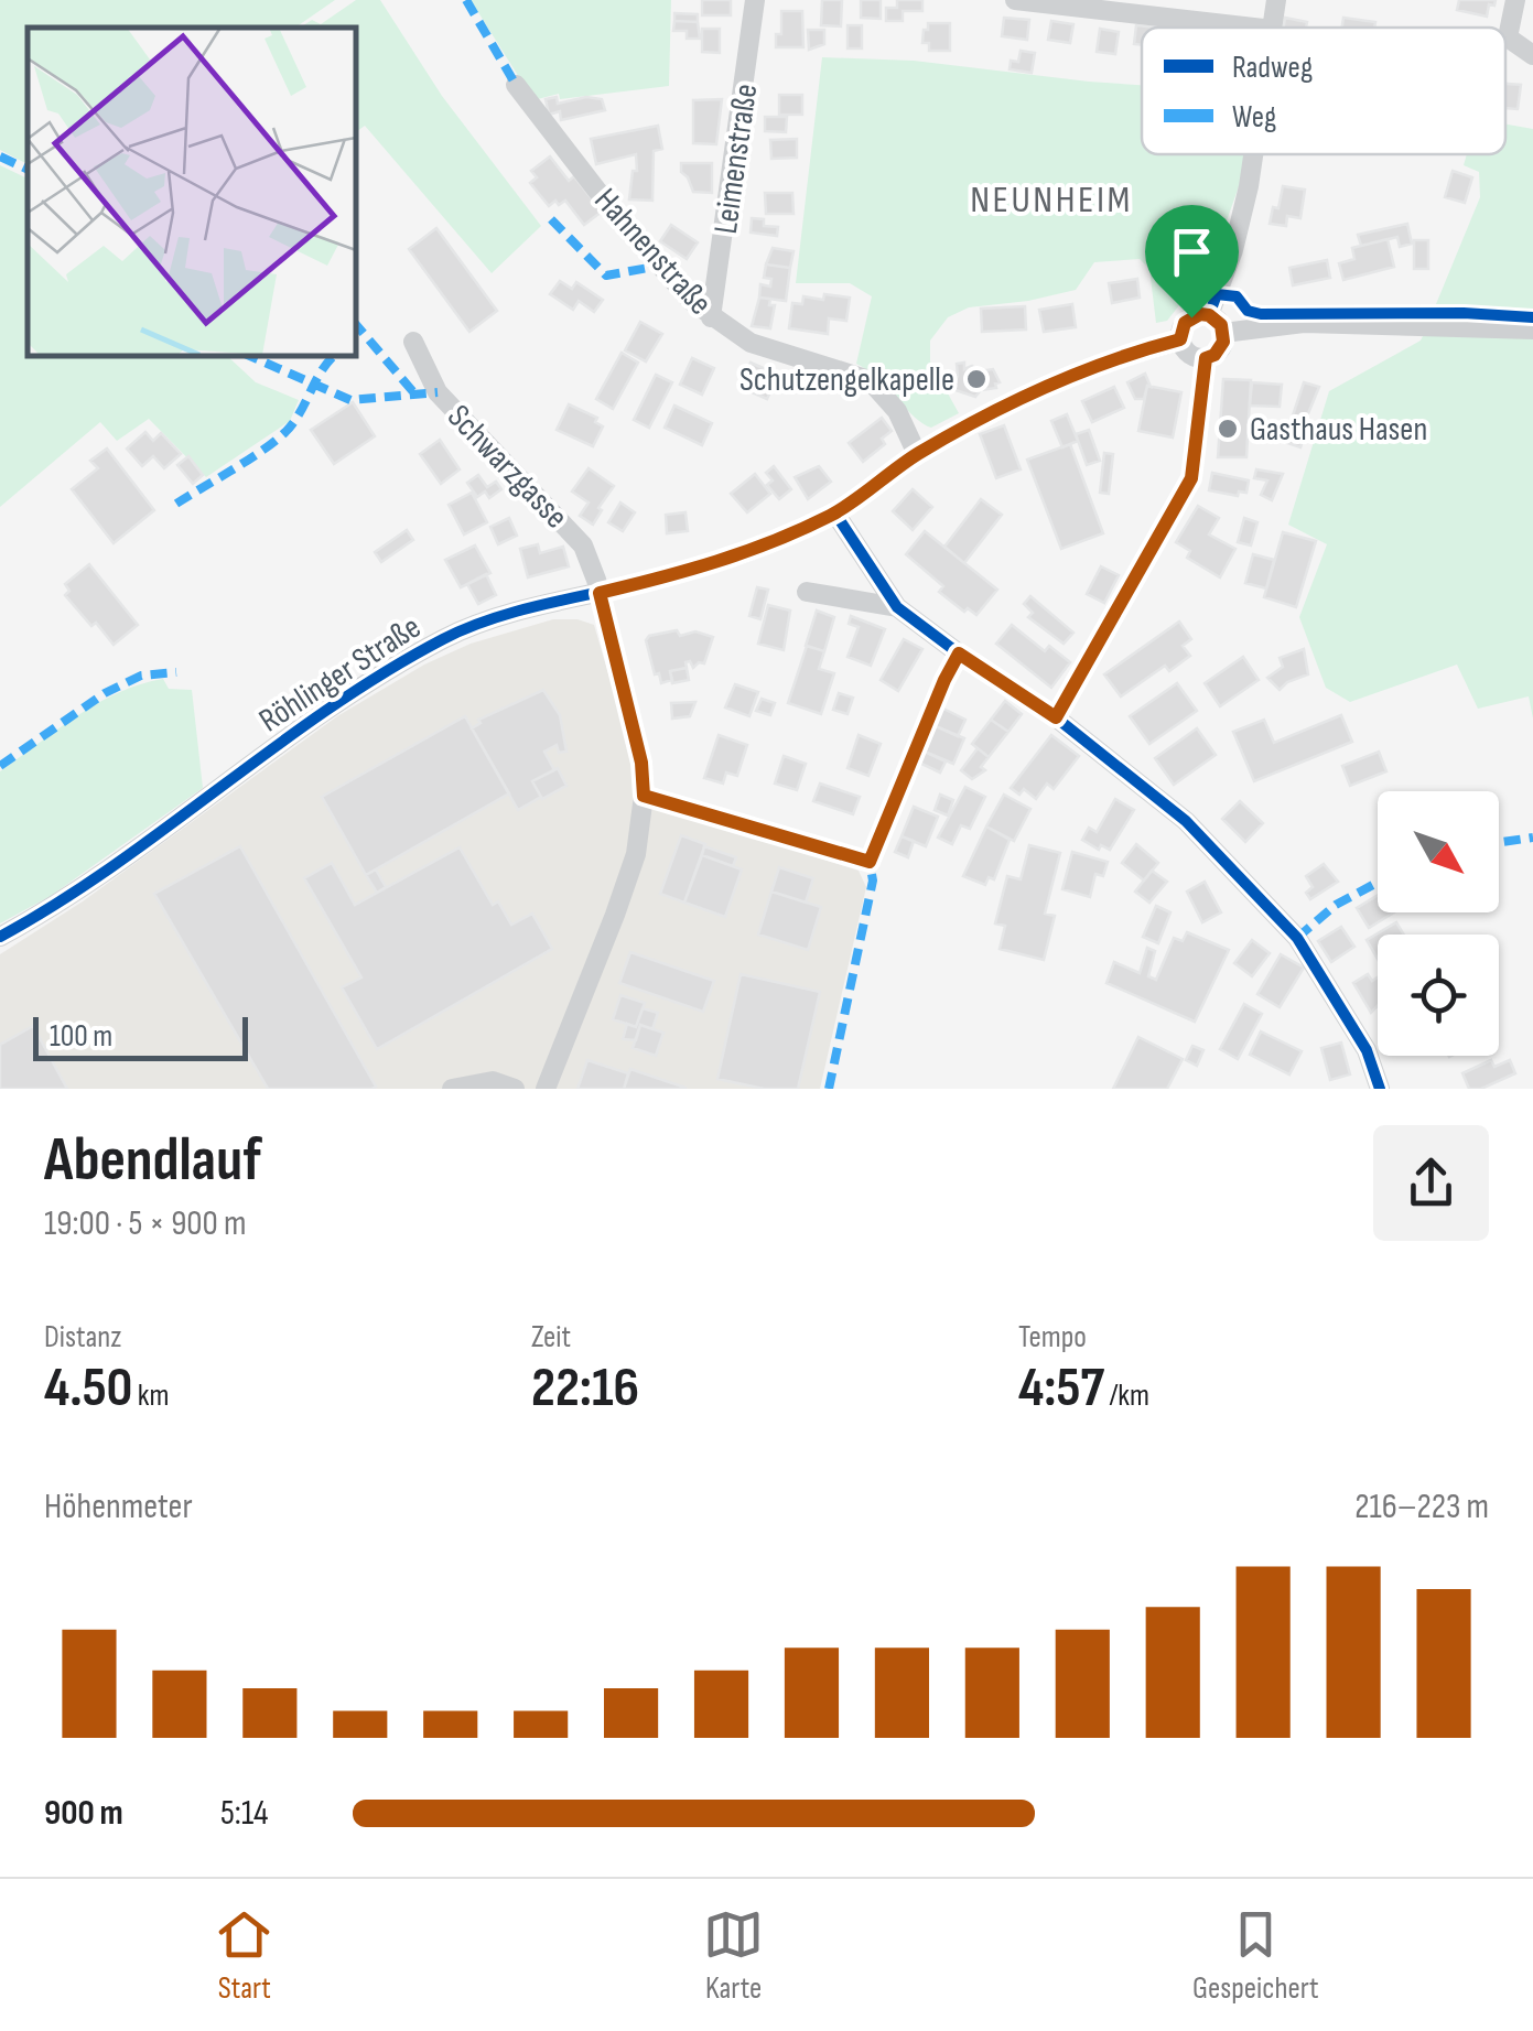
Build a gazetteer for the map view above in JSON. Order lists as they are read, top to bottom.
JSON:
{
  "streets": {
    "street": [
      "Leimenstraße",
      "Hahnenstraße",
      "Schwarzgasse",
      "Röhlinger Straße"
    ]
  },
  "crossings": [
    ["Leimenstraße", "Hahnenstraße"],
    ["Hahnenstraße", "Röhlinger Straße"],
    ["Schwarzgasse", "Röhlinger Straße"]
  ],
  "districts": ["NEUNHEIM"],
  "places": ["Schutzengelkapelle", "Gasthaus Hasen"],
  "legend": ["Radweg", "Weg"],
  "scale_bar": "100 m",
  "north": "bottom right",
  "page": {
    "scale": "100 m",
    "heading": ["Abendlauf", "19:00 · 5 × 900 m"],
    "stats": [
      ["Distanz", "4.50 km"],
      ["Zeit", "22:16"],
      ["Tempo", "4:57 /km"]
    ],
    "chart": ["Höhenmeter", "216–223 m"],
    "list": [
      {
        "name": "900 m",
        "note": "5:14"
      }
    ],
    "tabs": ["Start", "Karte", "Gespeichert"]
  }
}
